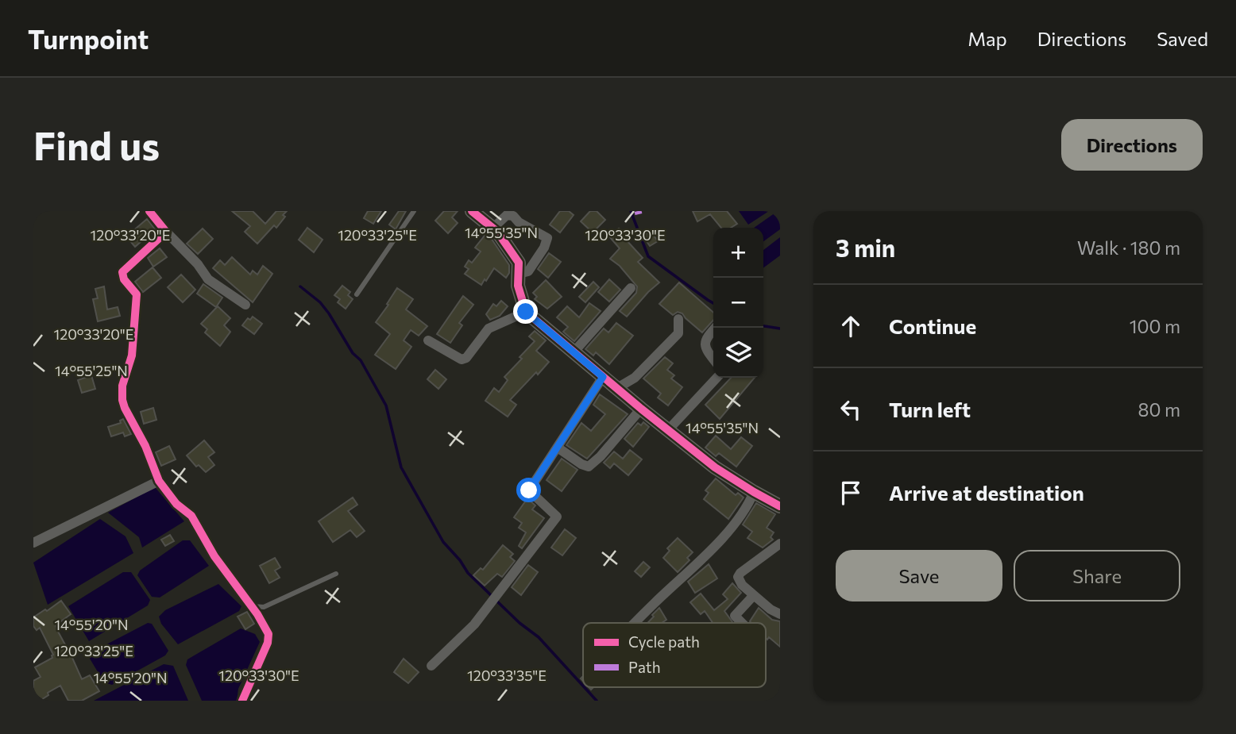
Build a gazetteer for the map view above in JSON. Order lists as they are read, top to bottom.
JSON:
{
  "legend": ["Cycle path", "Path"],
  "page": {
    "header": "Turnpoint",
    "nav": ["Map", "Directions", "Saved"],
    "buttons": [
      "Directions",
      ["Save", "Share"]
    ],
    "title": "Find us",
    "heading": ["3 min", "Walk · 180 m"],
    "map_buttons": ["+", "−"],
    "list": [
      ["Continue", "100 m"],
      ["Turn left", "80 m"],
      "Arrive at destination"
    ]
  },
  "coordinates": [
    "14°55'35\"N",
    "120°33'25\"E",
    "120°33'30\"E",
    "120°33'20\"E",
    "14°55'25\"N",
    "14°55'20\"N",
    "120°33'35\"E"
  ]
}
